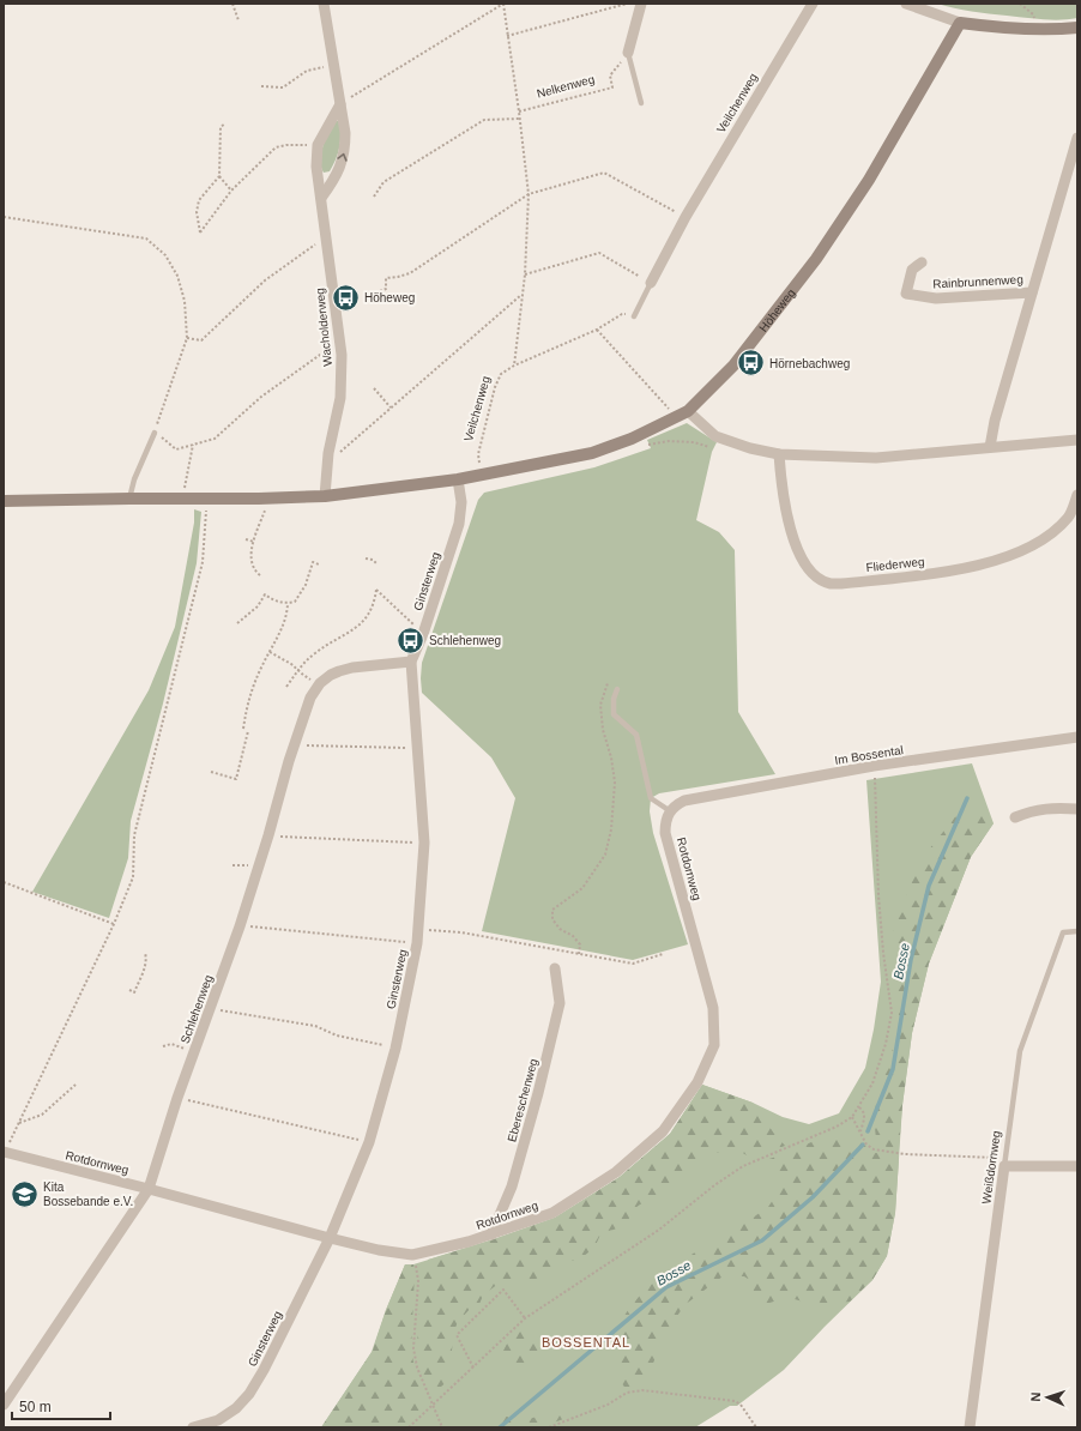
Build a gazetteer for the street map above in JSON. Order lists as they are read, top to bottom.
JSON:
{
  "streets": {
    "street": [
      "Veilchenweg",
      "Rainbrunnenweg",
      "Höheweg",
      "Wacholderweg",
      "Fliederweg",
      "Ginsterweg",
      "Im Bossental",
      "Rotdornweg",
      "Schlehenweg",
      "Ebereschenweg",
      "Weißdornweg"
    ],
    "path": ["Nelkenweg"]
  },
  "crossings": [
    ["Höheweg", "Wacholderweg"],
    ["Höheweg", "Ginsterweg"],
    ["Ginsterweg", "Rotdornweg"],
    ["Ginsterweg", "Schlehenweg"],
    ["Im Bossental", "Rotdornweg"],
    ["Rotdornweg", "Schlehenweg"],
    ["Rotdornweg", "Ebereschenweg"]
  ],
  "districts": ["BOSSENTAL"],
  "water": ["Bosse"],
  "places": {
    "bus stop": ["Höheweg", "Hörnebachweg", "Schlehenweg"],
    "school or university": ["Kita Bossebande e.V."]
  },
  "scale_bar": "50 m",
  "north": "left"
}
